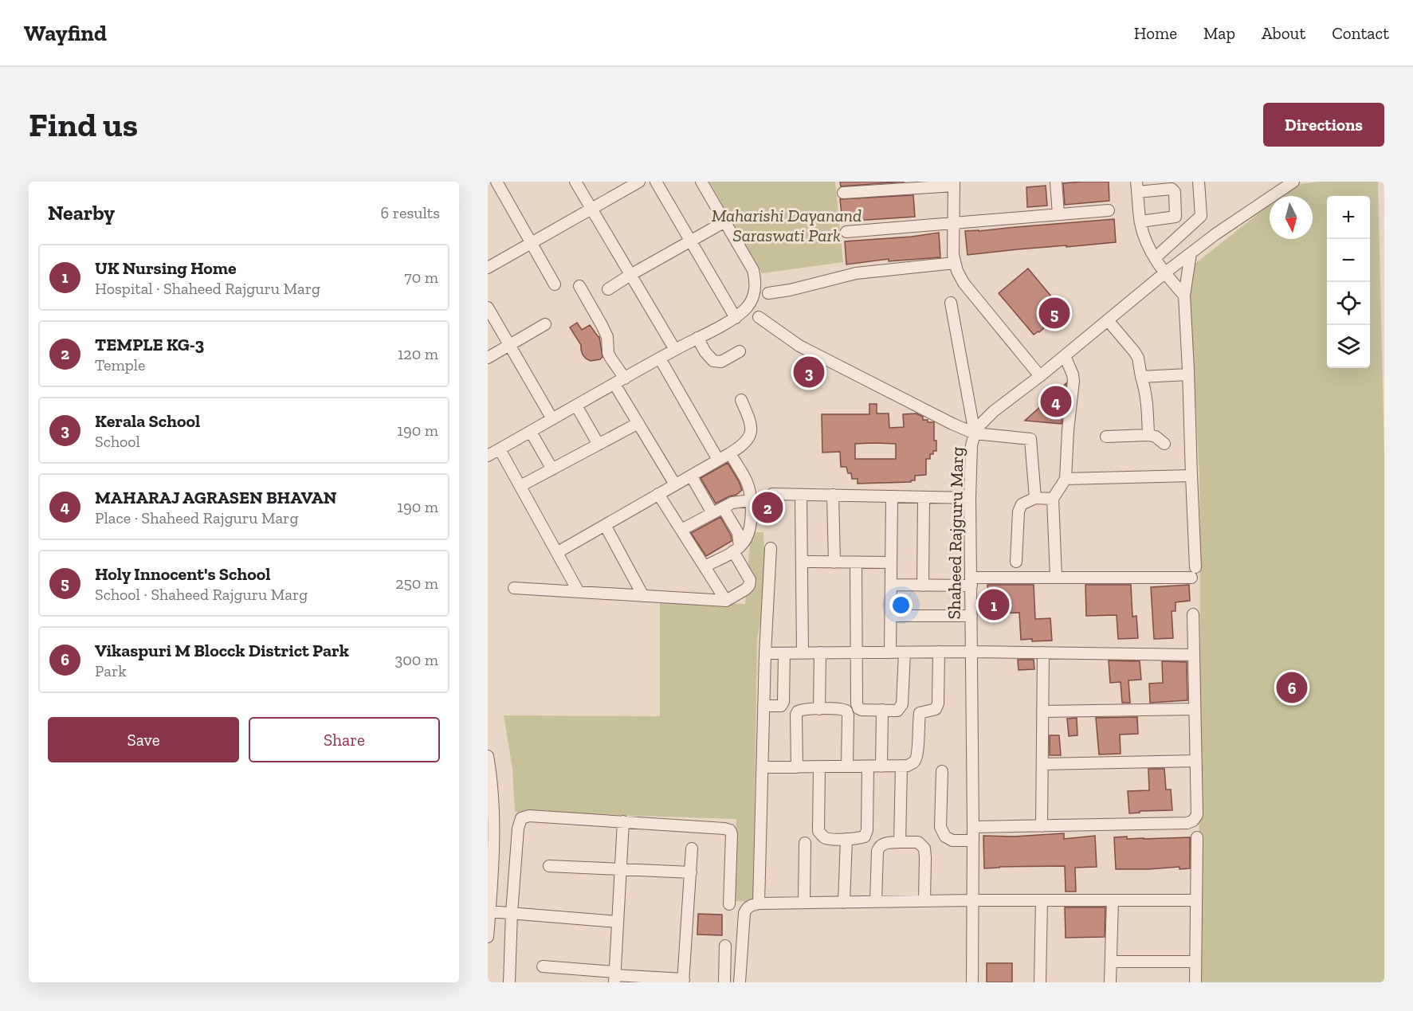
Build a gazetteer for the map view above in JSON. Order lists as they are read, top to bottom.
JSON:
{
  "streets": {
    "street": ["Shaheed Rajguru Marg"]
  },
  "parks": ["Maharishi Dayanand Saraswati Park"],
  "north": "bottom",
  "page": {
    "header": "Wayfind",
    "nav": [
      "Home",
      "Map",
      "About",
      "Contact"
    ],
    "buttons": [
      "Directions",
      ["Save", "Share"]
    ],
    "title": "Find us",
    "heading": ["Nearby", "6 results"],
    "map_buttons": ["+", "−"],
    "list": [
      {
        "mark": "1",
        "name": "UK Nursing Home",
        "note": "Hospital · Shaheed Rajguru Marg",
        "value": "70 m"
      },
      {
        "mark": "2",
        "name": "TEMPLE KG-3",
        "note": "Temple",
        "value": "120 m"
      },
      {
        "mark": "3",
        "name": "Kerala School",
        "note": "School",
        "value": "190 m"
      },
      {
        "mark": "4",
        "name": "MAHARAJ AGRASEN BHAVAN",
        "note": "Place · Shaheed Rajguru Marg",
        "value": "190 m"
      },
      {
        "mark": "5",
        "name": "Holy Innocent's School",
        "note": "School · Shaheed Rajguru Marg",
        "value": "250 m"
      },
      {
        "mark": "6",
        "name": "Vikaspuri M Blocck District Park",
        "note": "Park",
        "value": "300 m"
      }
    ],
    "pins": [
      "5",
      "3",
      "4",
      "2",
      "1",
      "6"
    ]
  }
}
